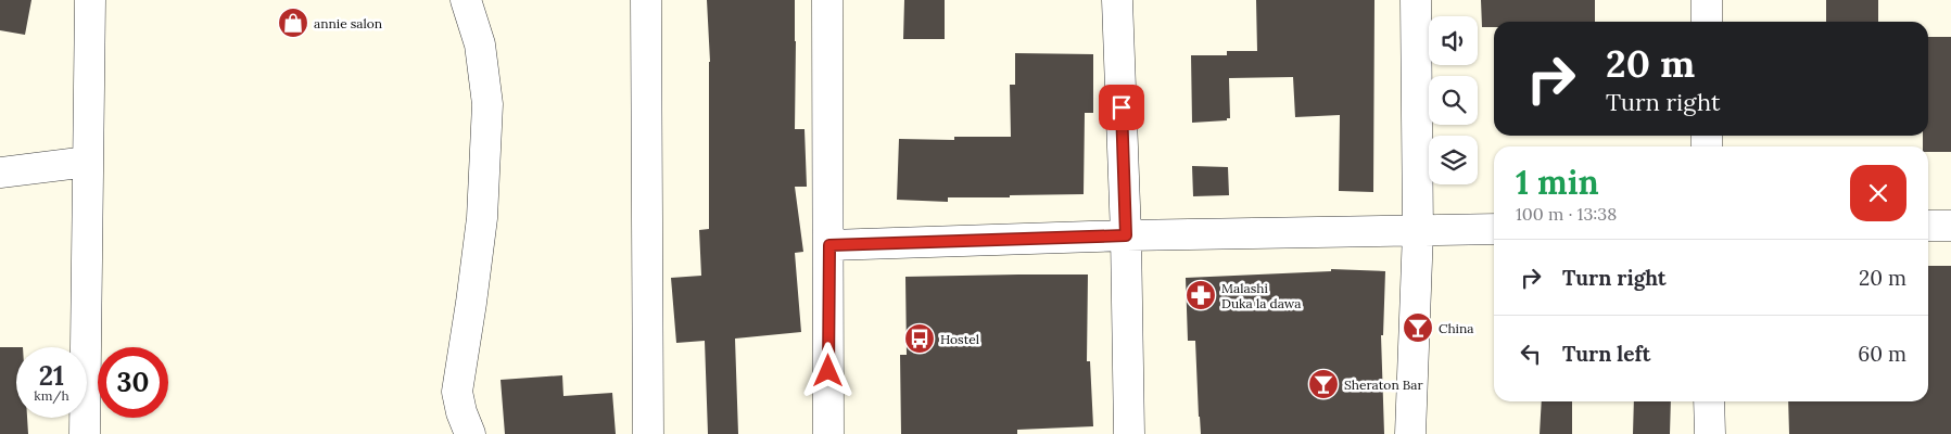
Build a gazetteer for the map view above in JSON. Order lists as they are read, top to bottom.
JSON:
{
  "places": {
    "shop": ["annie salon"],
    "pharmacy": ["Malashi Duka la dawa"],
    "bar": ["China", "Sheraton Bar"],
    "bus stop": ["Hostel"]
  },
  "page": {
    "turn": ["20 m", "Turn right"],
    "heading": ["1 min", "100 m · 13:38"],
    "list": [
      {
        "name": "Turn right",
        "value": "20 m"
      },
      {
        "name": "Turn left",
        "value": "60 m"
      }
    ],
    "speed": "21 km/h",
    "limit": "30"
  }
}
